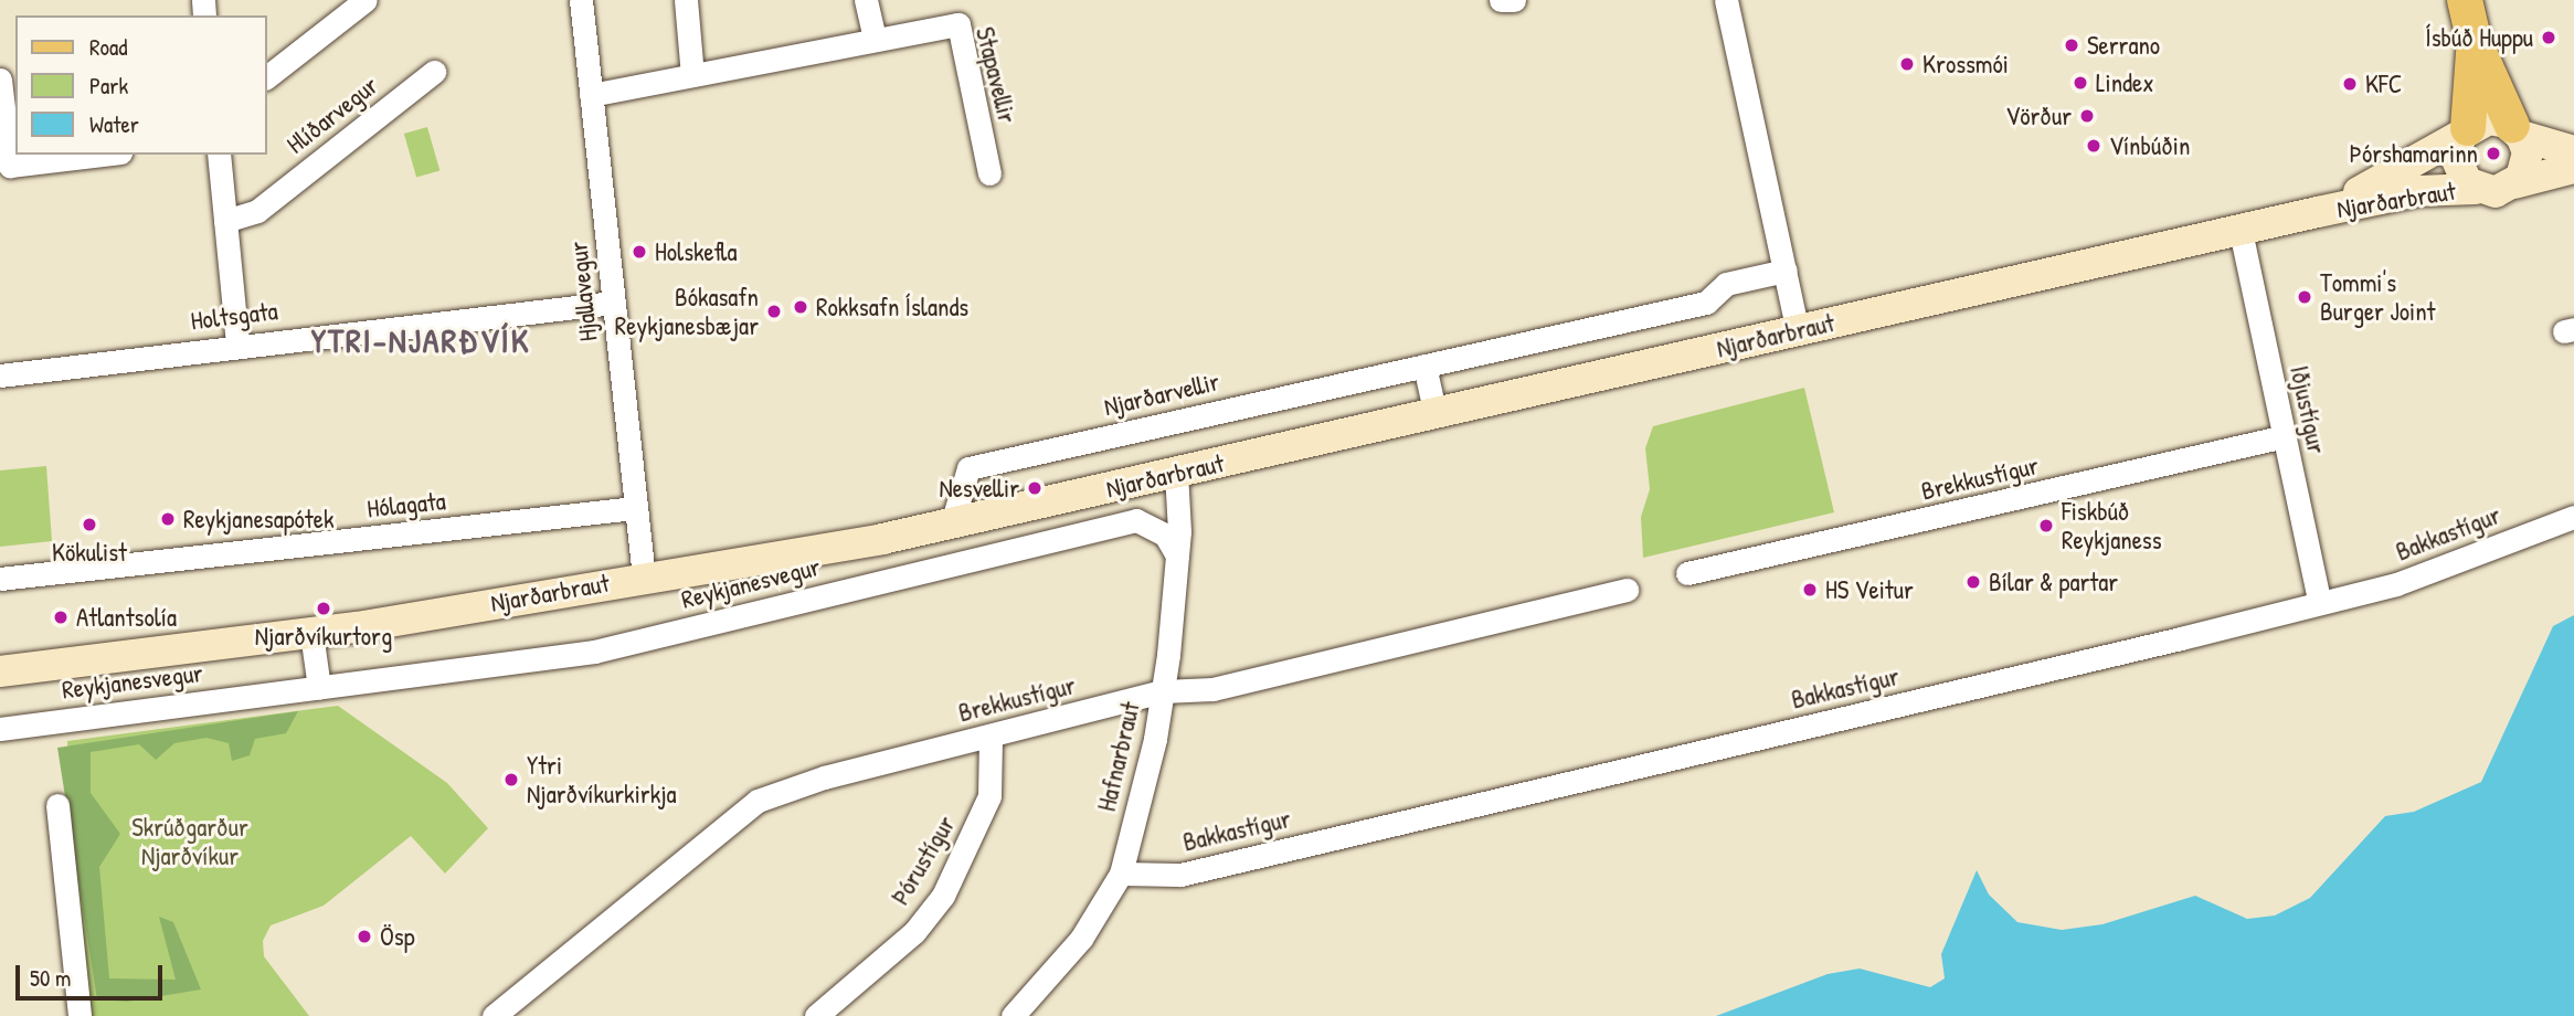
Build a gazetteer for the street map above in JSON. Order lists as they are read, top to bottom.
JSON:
{
  "streets": {
    "main road": ["Njarðarbraut"],
    "street": [
      "Stapavellir",
      "Hlíðarvegur",
      "Hjallavegur",
      "Holtsgata",
      "Njarðarvellir",
      "Iðjustígur",
      "Brekkustígur",
      "Hólagata",
      "Bakkastígur",
      "Reykjanesvegur",
      "Hafnarbraut",
      "Þórustígur"
    ]
  },
  "crossings": [
    ["Stapavellir", "Hjallavegur"],
    ["Njarðarbraut", "Hjallavegur"],
    ["Njarðarbraut", "Njarðarvellir"],
    ["Njarðarbraut", "Iðjustígur"],
    ["Njarðarbraut", "Hafnarbraut"],
    ["Hjallavegur", "Holtsgata"],
    ["Hjallavegur", "Hólagata"],
    ["Iðjustígur", "Brekkustígur"],
    ["Iðjustígur", "Bakkastígur"],
    ["Brekkustígur", "Hafnarbraut"],
    ["Brekkustígur", "Þórustígur"],
    ["Bakkastígur", "Hafnarbraut"],
    ["Reykjanesvegur", "Hafnarbraut"]
  ],
  "districts": ["YTRI-NJARÐVÍK"],
  "parks": ["Skrúðgarður Njarðvíkur"],
  "places": [
    "Ísbúð Huppu",
    "Serrano",
    "Krossmói",
    "Lindex",
    "KFC",
    "Vörður",
    "Vínbúðin",
    "Þórshamarinn",
    "Holskefla",
    "Tommi's Burger Joint",
    "Rokksafn Íslands",
    "Bókasafn Reykjanesbæjar",
    "Nesvellir",
    "Reykjanesapótek",
    "Kökulist",
    "Fiskbúð Reykjaness",
    "Bílar & partar",
    "HS Veitur",
    "Njarðvíkurtorg",
    "Atlantsolía",
    "Ytri Njarðvíkurkirkja",
    "Ösp"
  ],
  "legend": ["Road", "Park", "Water"],
  "scale_bar": "50 m"
}
